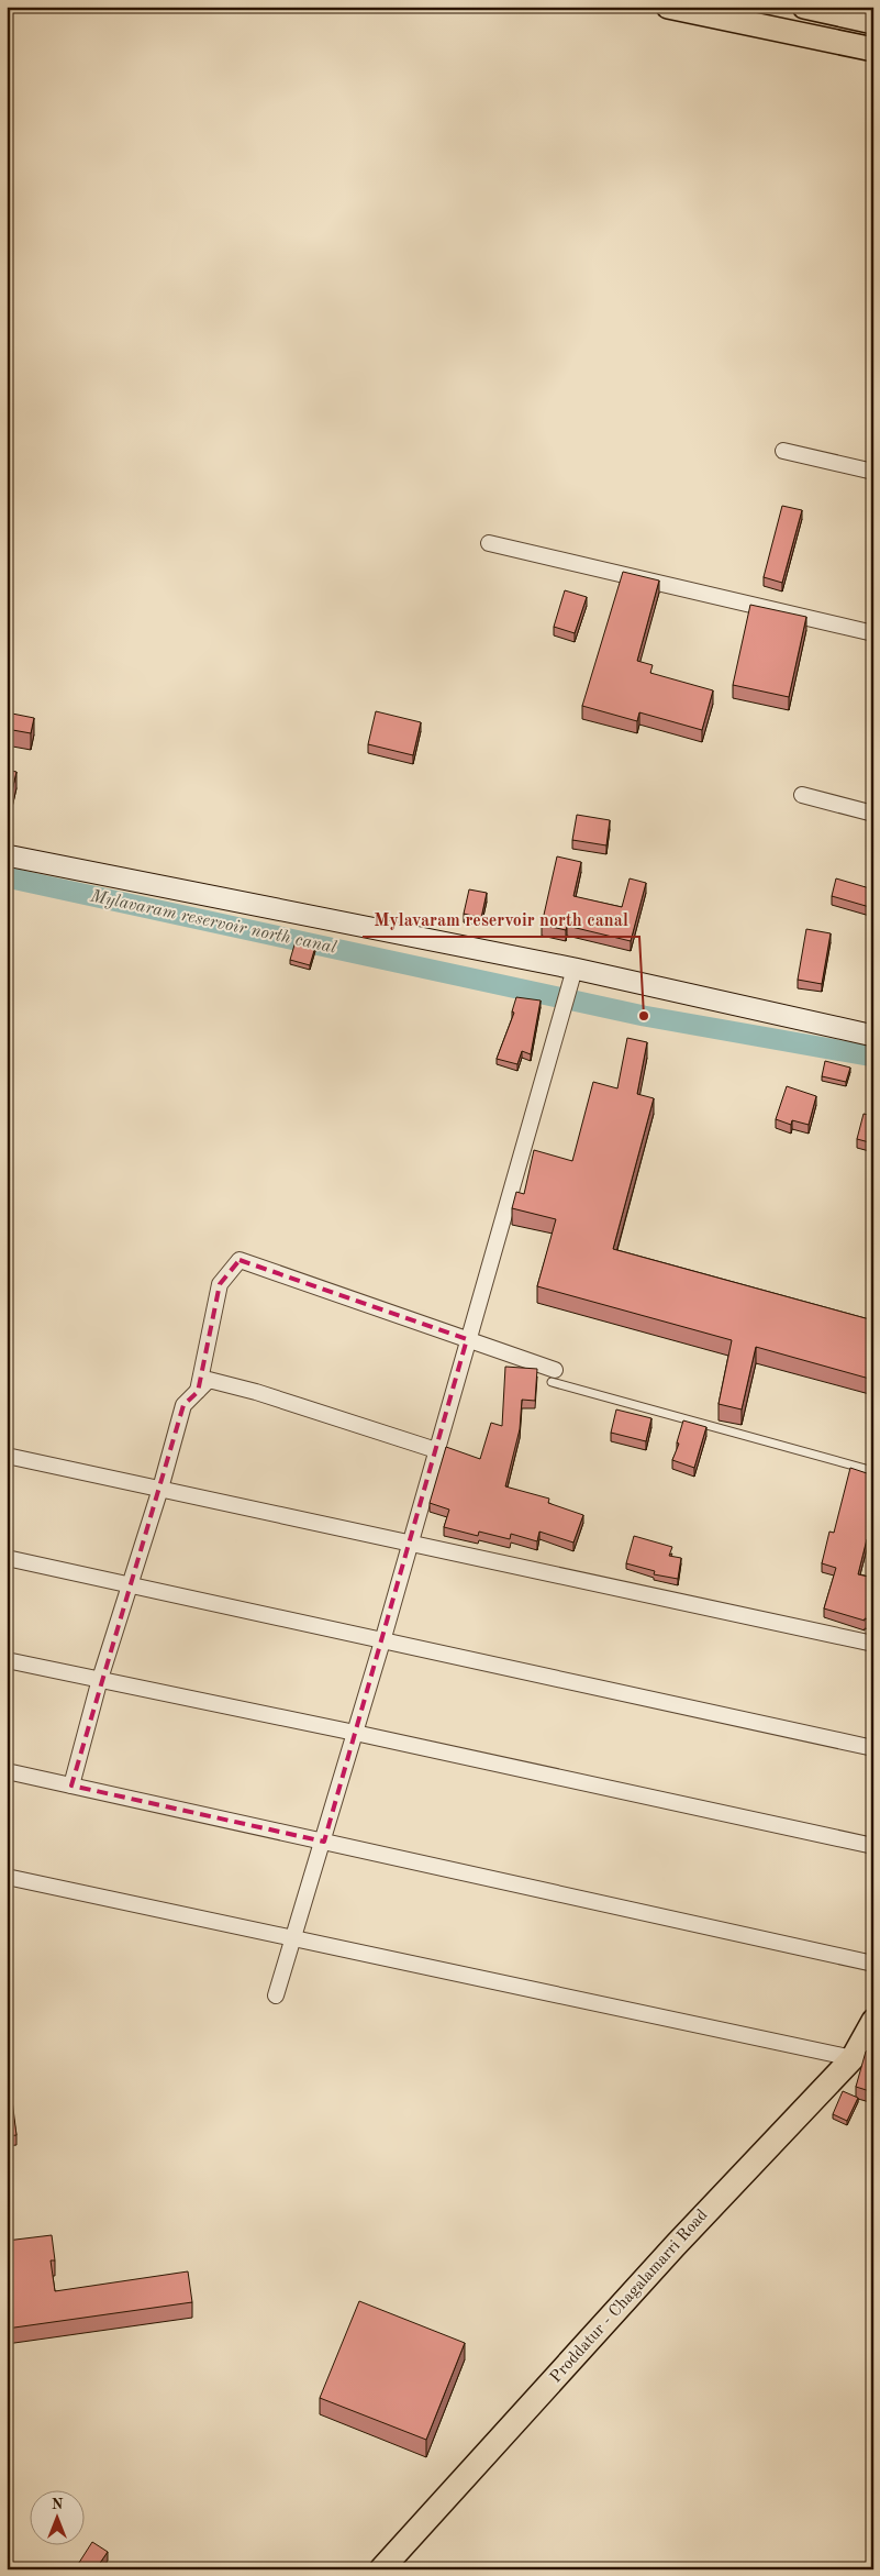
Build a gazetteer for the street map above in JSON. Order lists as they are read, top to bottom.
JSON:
{
  "streets": {
    "main road": ["Proddatur - Chagalamarri Road"]
  },
  "water": ["Mylavaram reservoir north canal"],
  "places": ["Mylavaram reservoir north canal"],
  "north": "top"
}
